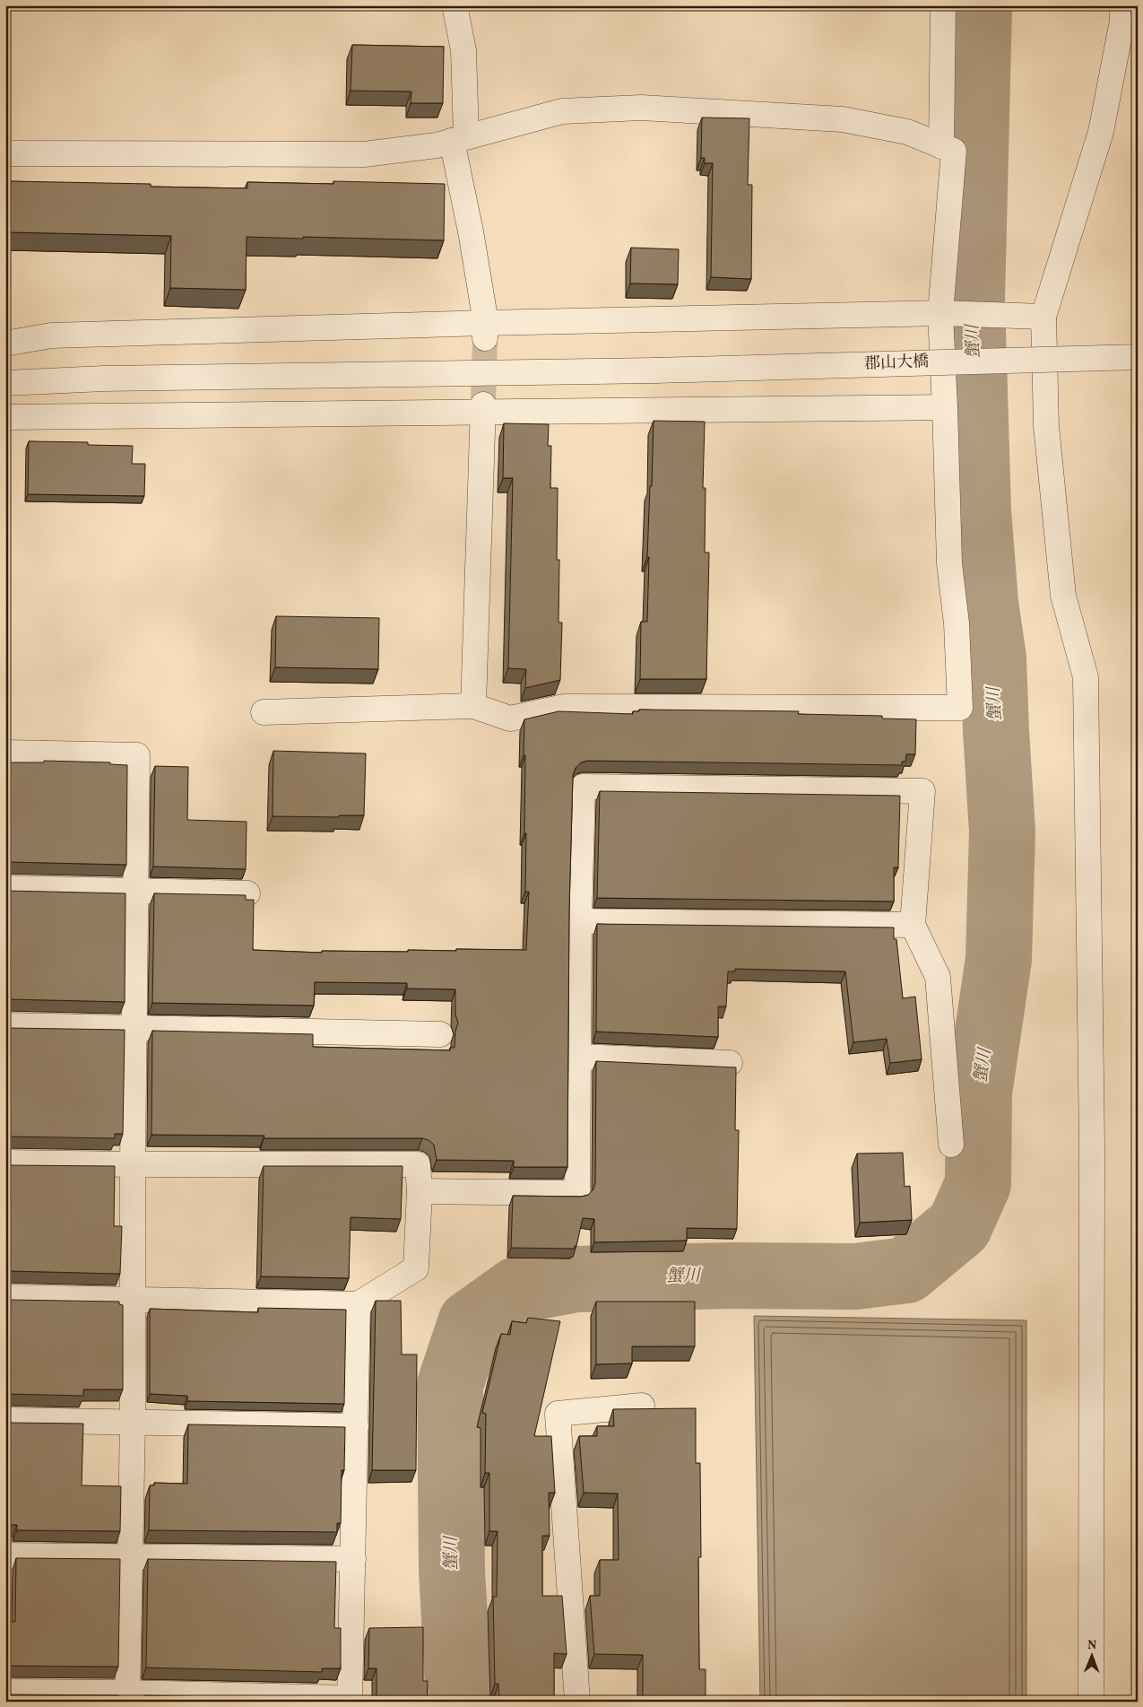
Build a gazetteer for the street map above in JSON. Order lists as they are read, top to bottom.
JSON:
{
  "streets": {
    "street": ["郡山大橋"]
  },
  "water": ["蟹川"],
  "north": "top"
}
